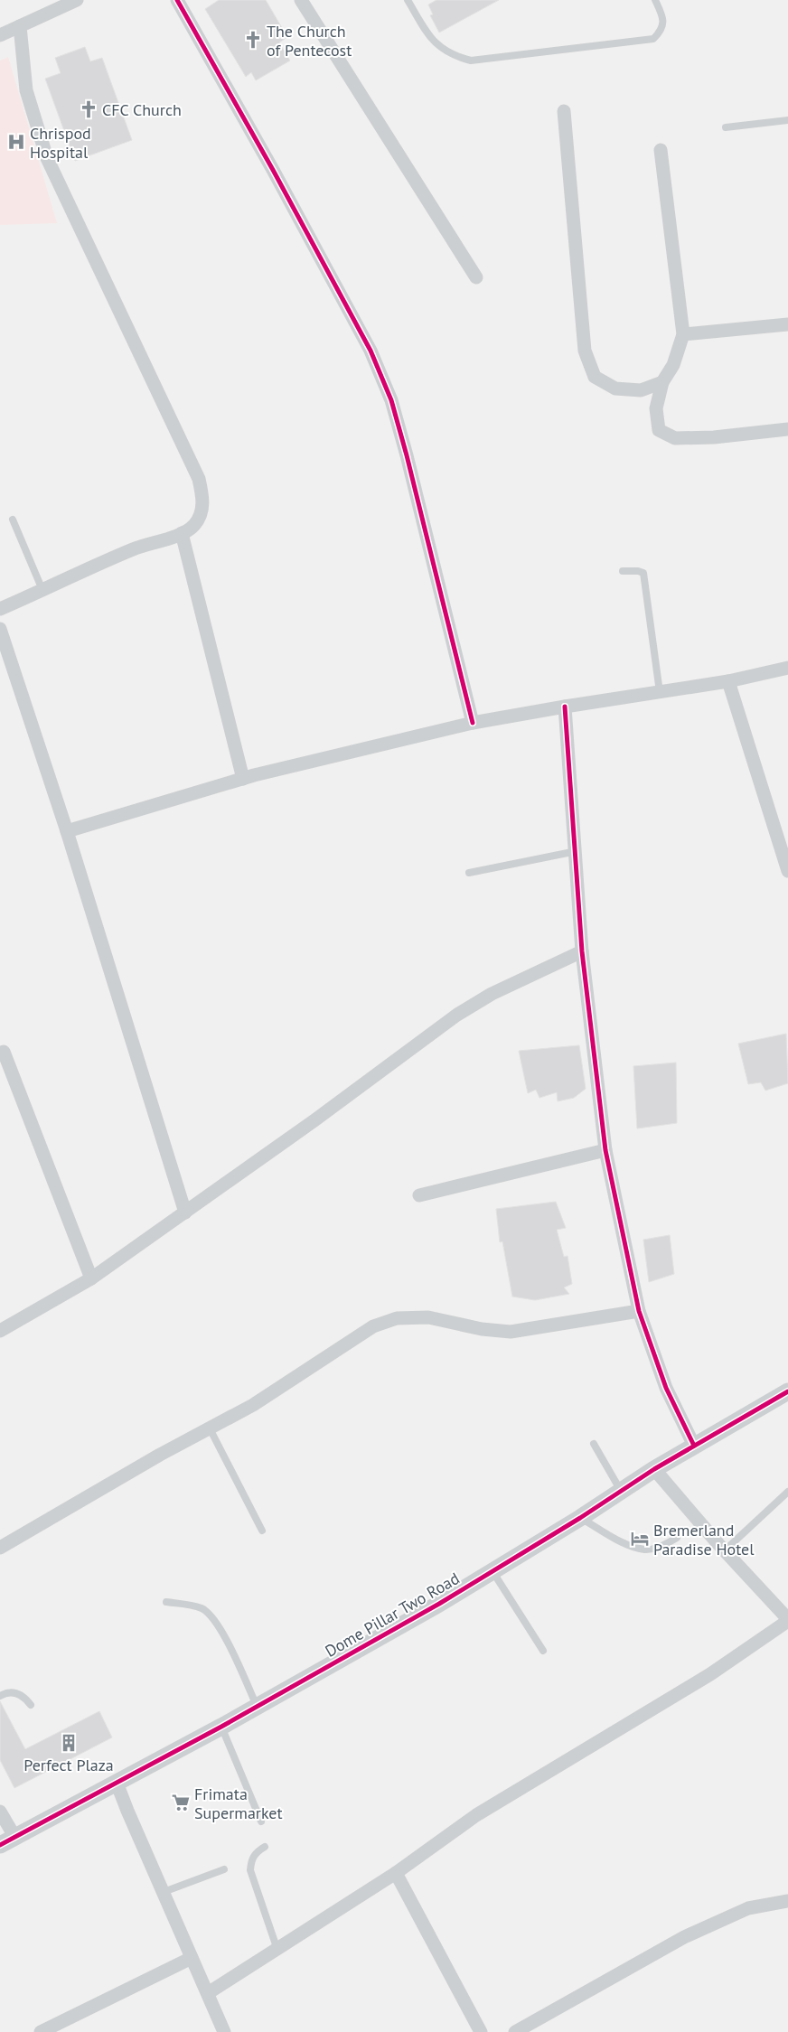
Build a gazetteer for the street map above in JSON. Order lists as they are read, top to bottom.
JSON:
{
  "streets": {
    "street": ["Dome Pillar Two Road"]
  },
  "places": {
    "church": ["The Church of Pentecost", "CFC Church"],
    "hospital": ["Chrispod Hospital"],
    "hotel": ["Bremerland Paradise Hotel"],
    "building": ["Perfect Plaza"],
    "supermarket": ["Frimata Supermarket"]
  }
}
